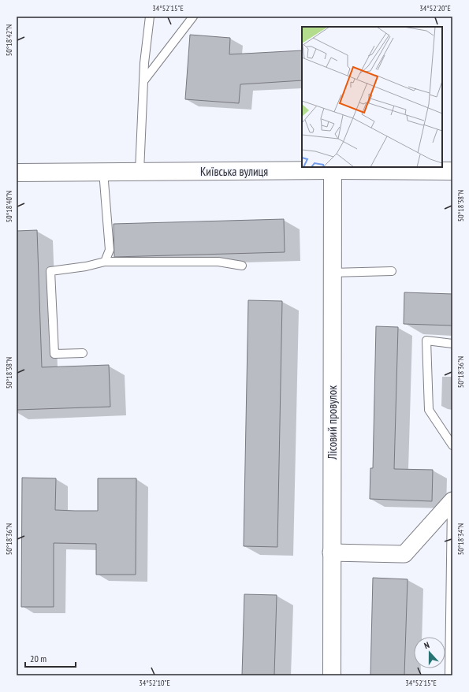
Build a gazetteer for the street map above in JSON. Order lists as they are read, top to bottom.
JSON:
{
  "streets": {
    "main road": ["Київська вулиця", "Лісовий провулок"]
  },
  "crossings": [
    ["Київська вулиця", "Лісовий провулок"]
  ],
  "scale_bar": "20 m",
  "north": "top",
  "coordinates": [
    "34°52'15\"E",
    "34°52'20\"E",
    "50°18'42\"N",
    "50°18'38\"N",
    "50°18'40\"N",
    "50°18'36\"N",
    "50°18'34\"N",
    "34°52'10\"E"
  ]
}
